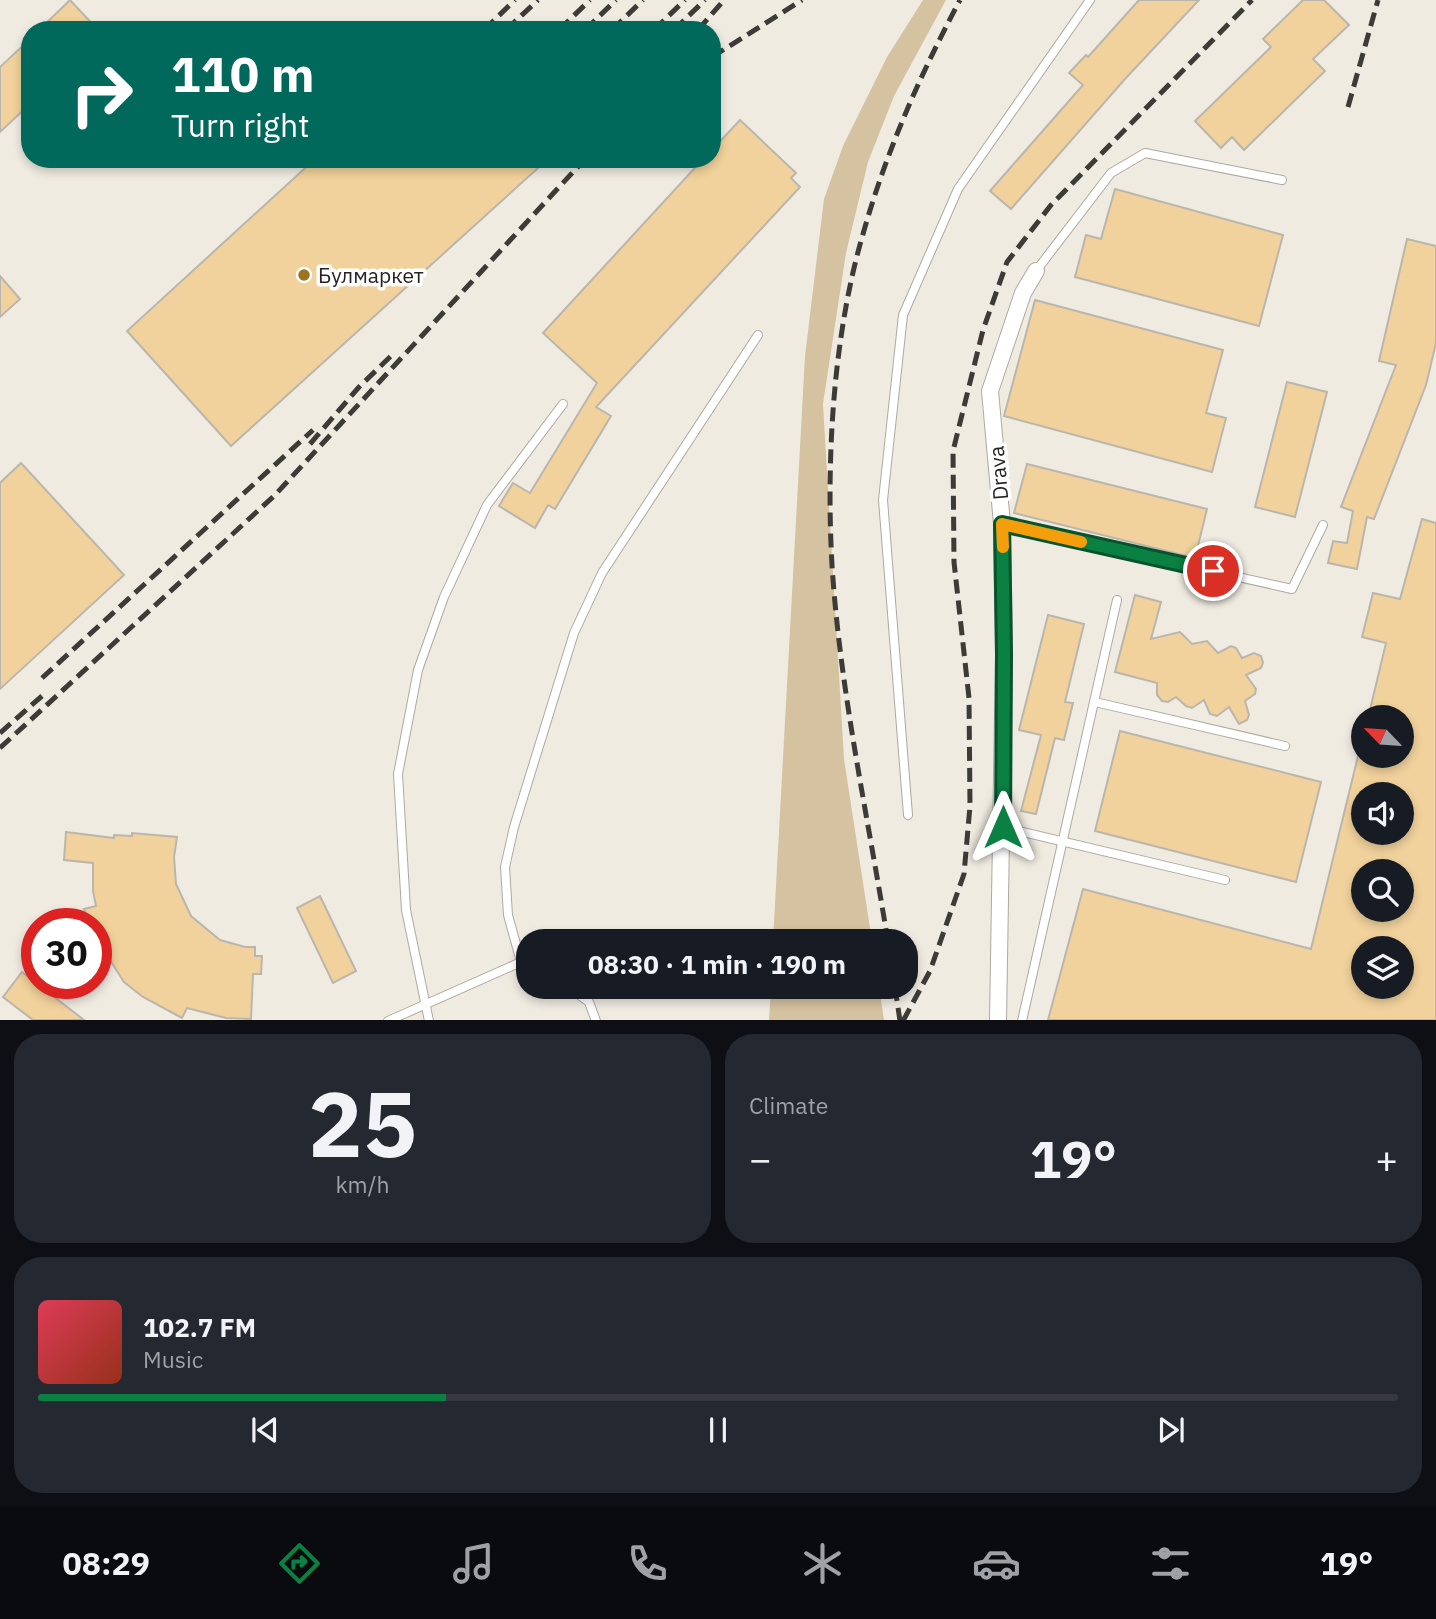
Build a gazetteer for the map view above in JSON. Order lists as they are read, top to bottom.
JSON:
{
  "streets": {
    "street": ["Drava"]
  },
  "places": ["Булмаркет"],
  "north": "top left",
  "page": {
    "turn": ["110 m", "Turn right"],
    "limit": "30",
    "trip": "08:30 · 1 min · 190 m",
    "tile": [
      ["25", "km/h"],
      "Climate"
    ],
    "heat": ["−", "19°", "+"],
    "song": ["102.7 FM", "Music"],
    "tabs": ["08:29", "19°"]
  }
}
